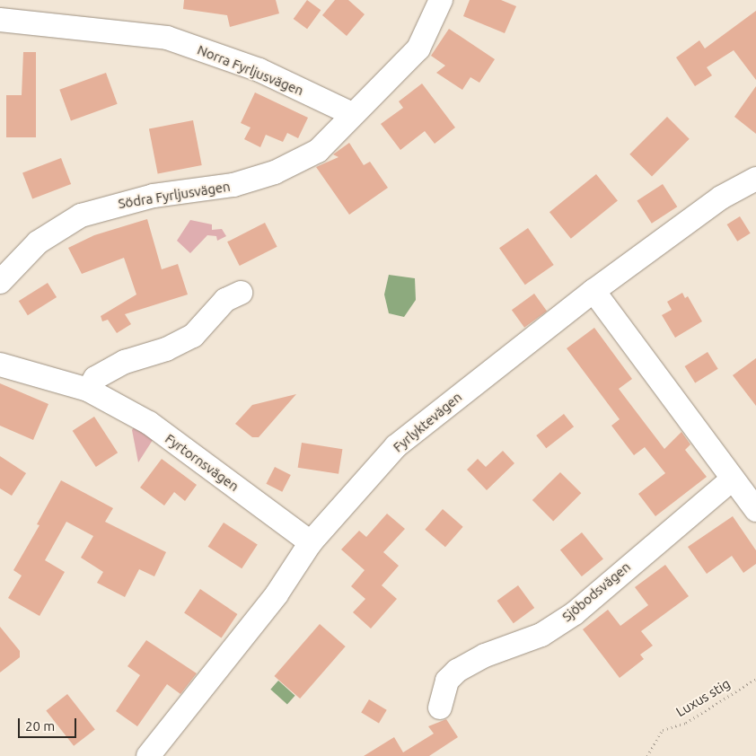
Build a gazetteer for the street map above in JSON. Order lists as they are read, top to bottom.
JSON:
{
  "streets": {
    "street": [
      "Norra Fyrljusvägen",
      "Södra Fyrljusvägen",
      "Fyrlyktevägen",
      "Fyrtornsvägen",
      "Sjöbodsvägen"
    ],
    "path": ["Luxus stig"]
  },
  "crossings": [
    ["Norra Fyrljusvägen", "Södra Fyrljusvägen"],
    ["Fyrlyktevägen", "Fyrtornsvägen"]
  ],
  "scale_bar": "20 m"
}
